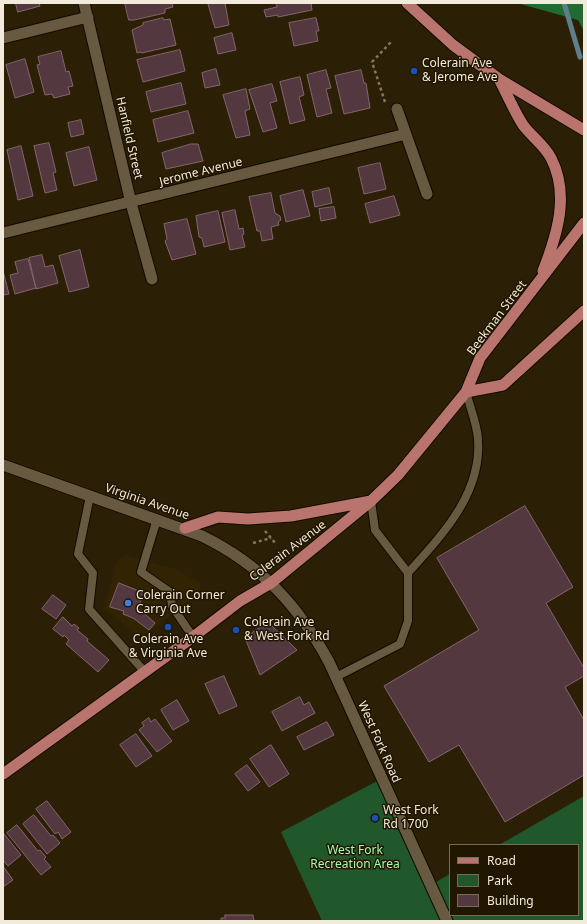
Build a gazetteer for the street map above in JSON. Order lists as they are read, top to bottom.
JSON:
{
  "streets": {
    "main road": ["Beekman Street", "Colerain Avenue"],
    "street": [
      "Hanfield Street",
      "Jerome Avenue",
      "Virginia Avenue",
      "West Fork Road"
    ]
  },
  "crossings": [
    ["Hanfield Street", "Jerome Avenue"],
    ["Beekman Street", "Colerain Avenue"],
    ["Virginia Avenue", "Colerain Avenue"],
    ["Virginia Avenue", "West Fork Road"],
    ["Colerain Avenue", "West Fork Road"]
  ],
  "parks": ["West Fork Recreation Area"],
  "places": [
    "Colerain Ave & Jerome Ave",
    "Colerain Corner Carry Out",
    "Colerain Ave & Virginia Ave",
    "Colerain Ave & West Fork Rd",
    "West Fork Rd 1700"
  ],
  "legend": ["Road", "Park", "Building"]
}
